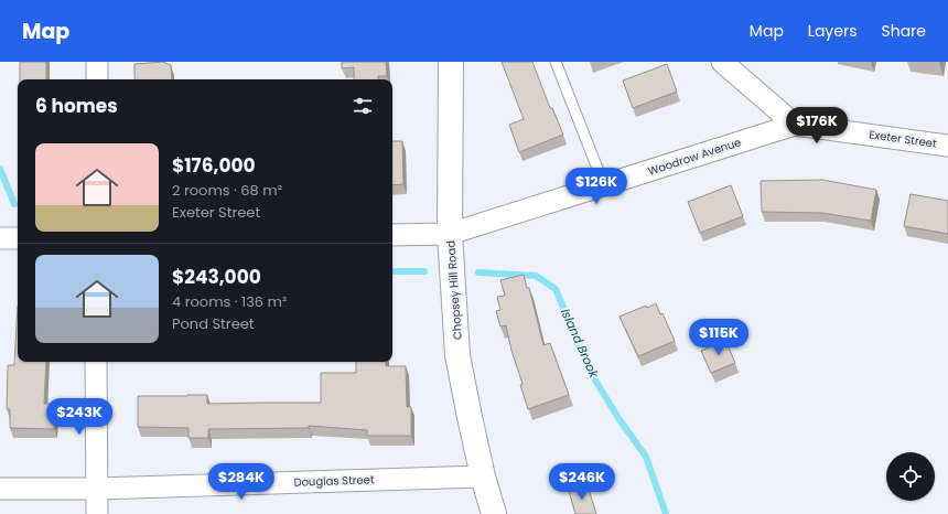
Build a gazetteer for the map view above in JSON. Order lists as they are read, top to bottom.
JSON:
{
  "streets": {
    "street": [
      "Exeter Street",
      "Woodrow Avenue",
      "Chopsey Hill Road",
      "Douglas Street"
    ]
  },
  "crossings": [
    ["Exeter Street", "Woodrow Avenue"],
    ["Woodrow Avenue", "Chopsey Hill Road"],
    ["Chopsey Hill Road", "Douglas Street"]
  ],
  "water": ["Island Brook"],
  "page": {
    "header": "Map",
    "nav": ["Map", "Layers", "Share"],
    "heading": "6 homes",
    "price": [
      "$176K",
      "$126K",
      "$115K",
      "$243K",
      "$284K",
      "$246K"
    ],
    "list": [
      {
        "name": "$176,000",
        "note": "2 rooms · 68 m² · Exeter Street"
      },
      {
        "name": "$243,000",
        "note": "4 rooms · 136 m² · Pond Street"
      }
    ]
  }
}
